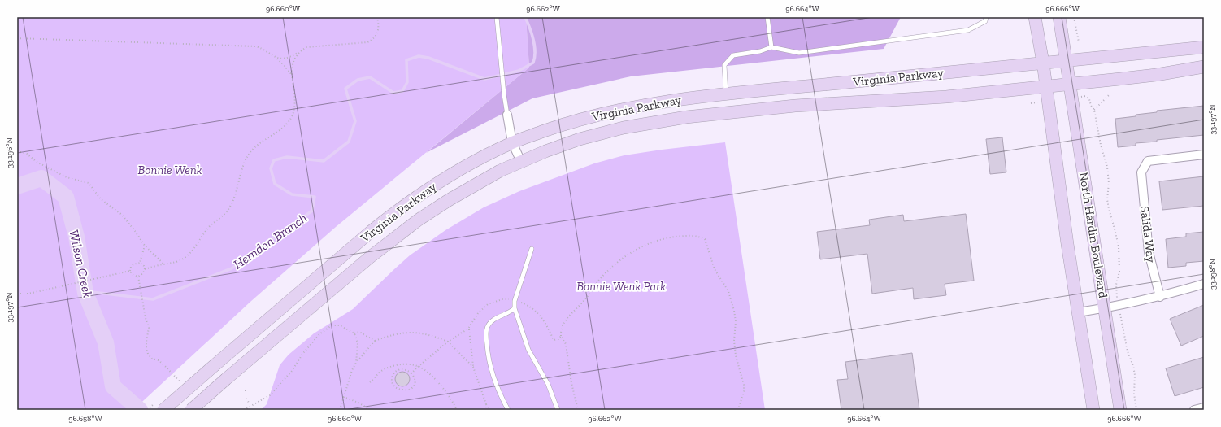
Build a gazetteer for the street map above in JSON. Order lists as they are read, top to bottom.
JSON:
{
  "streets": {
    "main road": ["Virginia Parkway", "North Hardin Boulevard"],
    "street": ["Salida Way"]
  },
  "crossings": [
    ["Virginia Parkway", "North Hardin Boulevard"]
  ],
  "water": ["Herndon Branch", "Wilson Creek"],
  "parks": ["Bonnie Wenk", "Bonnie Wenk Park"],
  "coordinates": [
    "96.660°W",
    "96.662°W",
    "96.664°W",
    "96.666°W",
    "33.197°N",
    "33.196°N",
    "33.198°N",
    "96.658°W"
  ]
}
